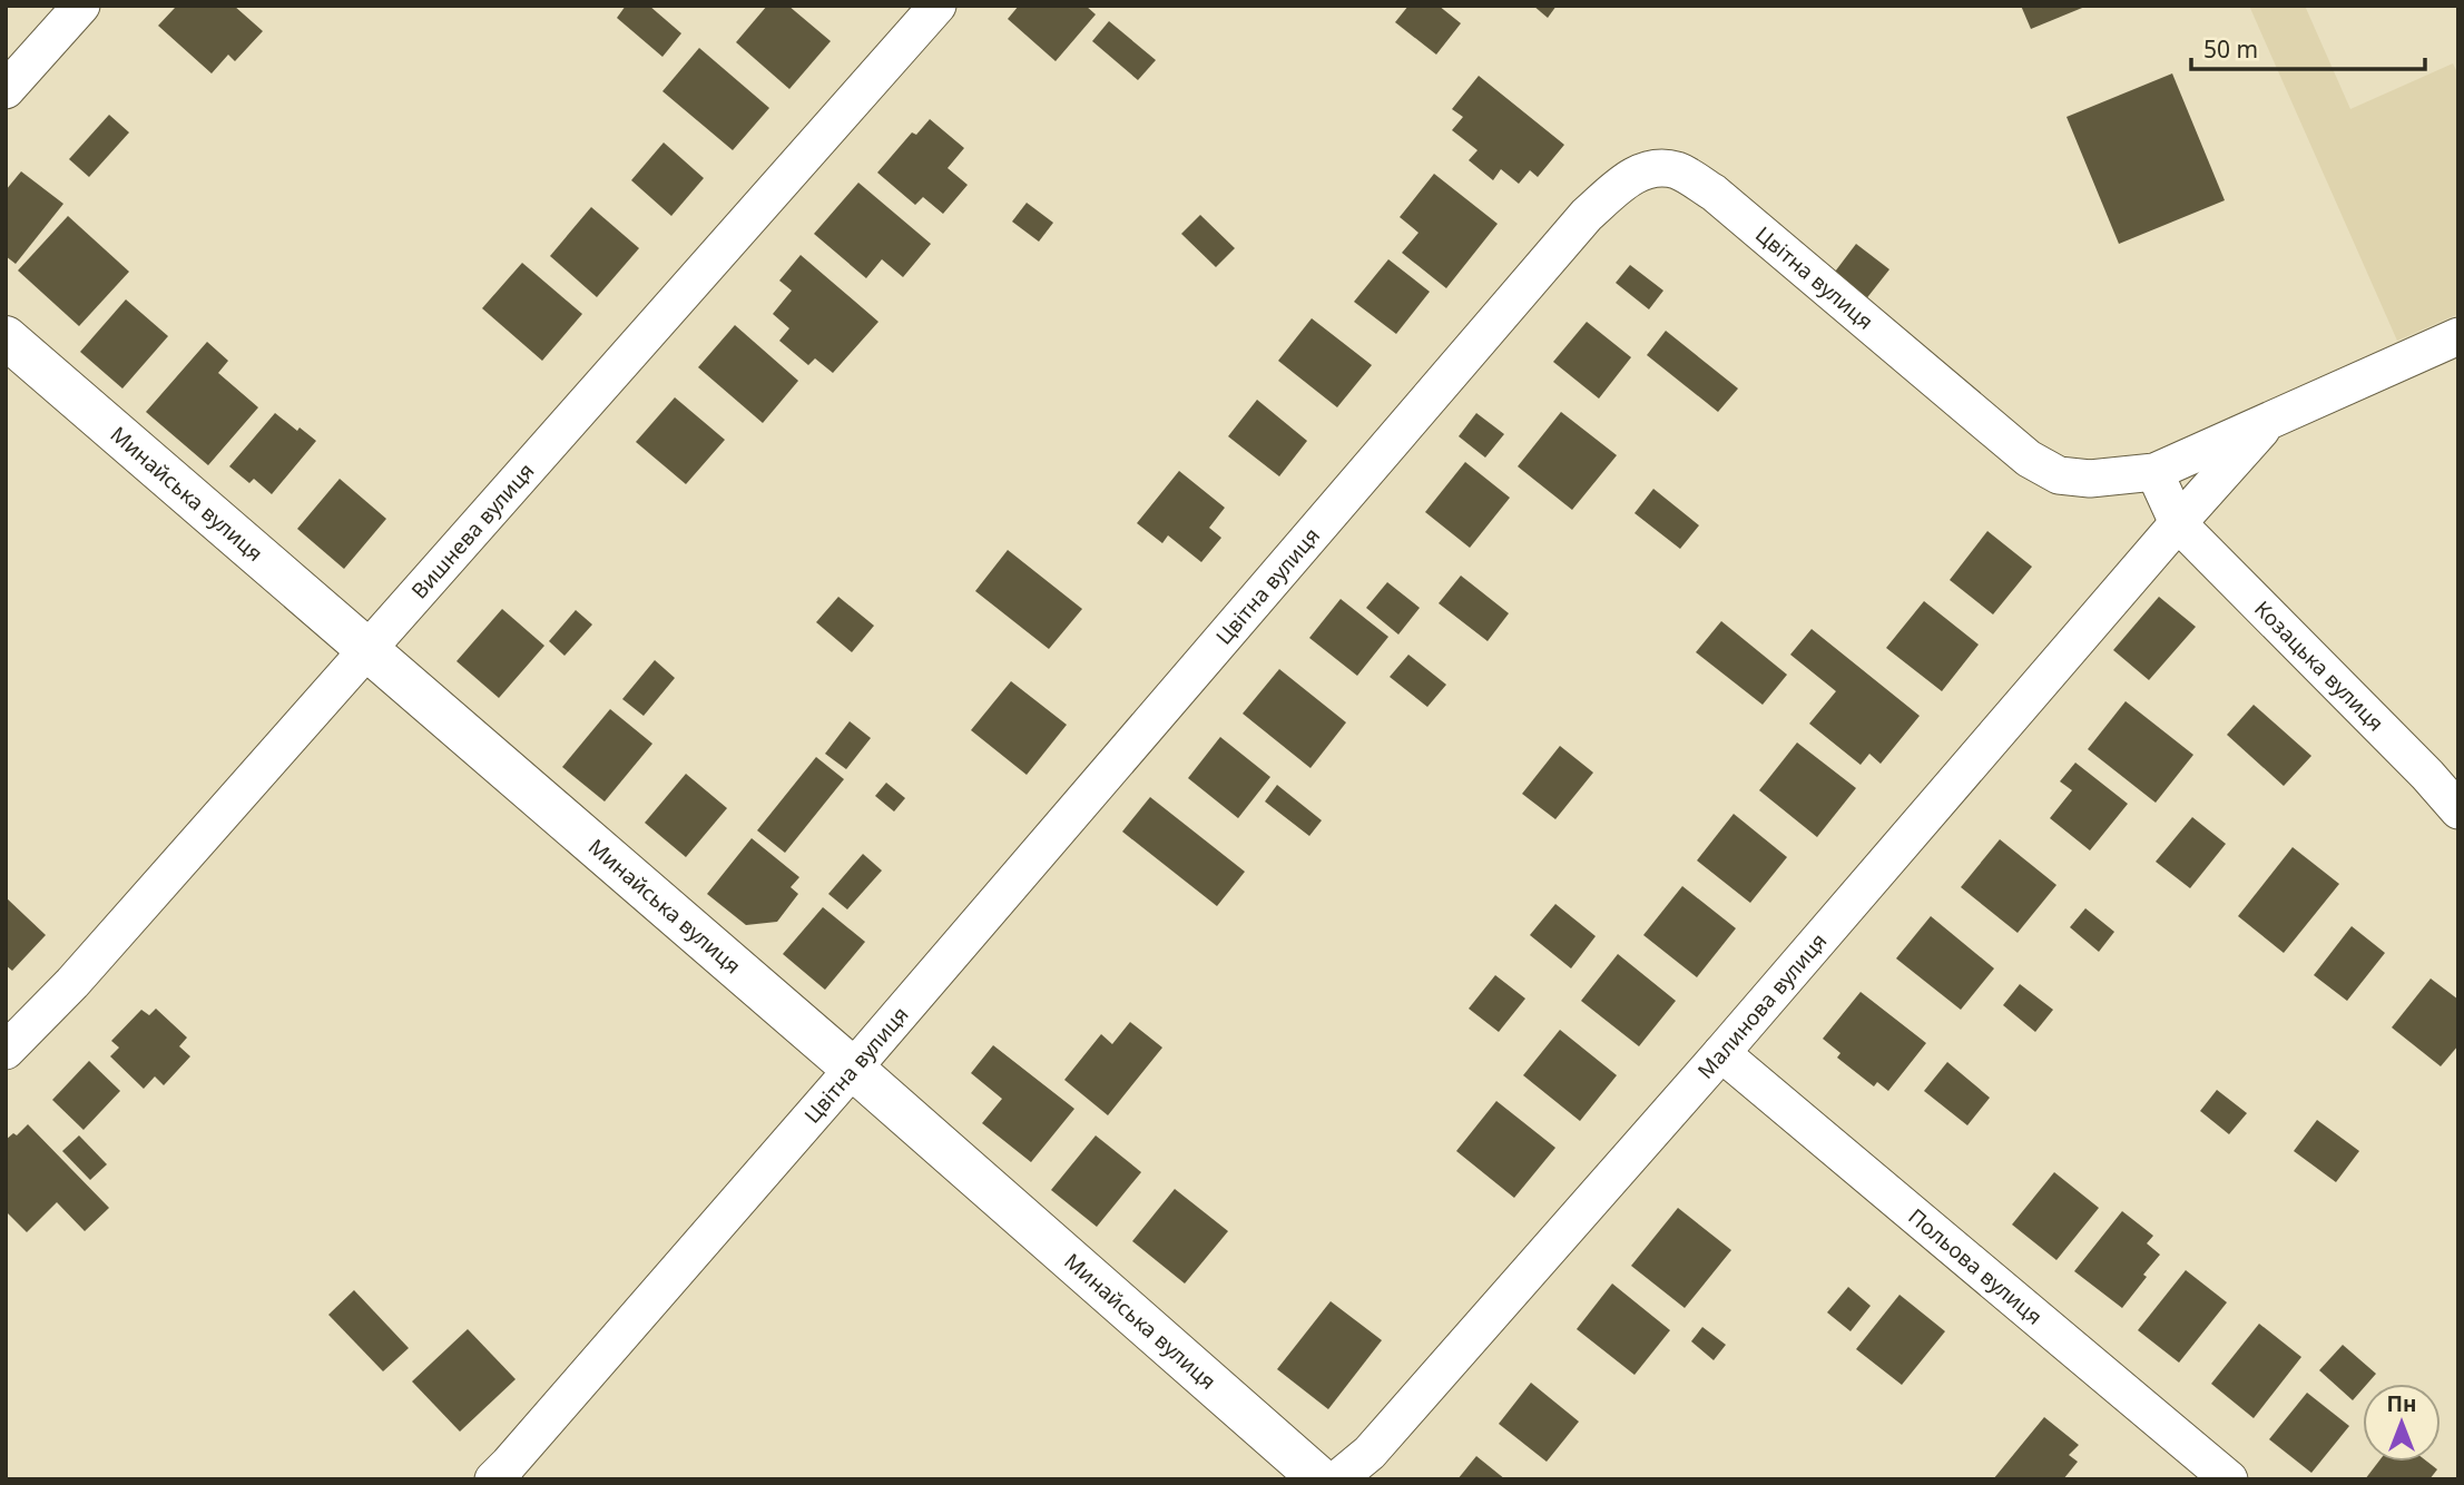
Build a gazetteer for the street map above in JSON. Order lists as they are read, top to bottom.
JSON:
{
  "streets": {
    "street": [
      "Цвітна вулиця",
      "Минайська вулиця",
      "Вишнева вулиця",
      "Козацька вулиця",
      "Малинова вулиця",
      "Польова вулиця"
    ]
  },
  "crossings": [
    ["Цвітна вулиця", "Минайська вулиця"],
    ["Цвітна вулиця", "Козацька вулиця"],
    ["Минайська вулиця", "Вишнева вулиця"],
    ["Козацька вулиця", "Малинова вулиця"],
    ["Малинова вулиця", "Польова вулиця"]
  ],
  "scale_bar": "50 m",
  "north": "top"
}
